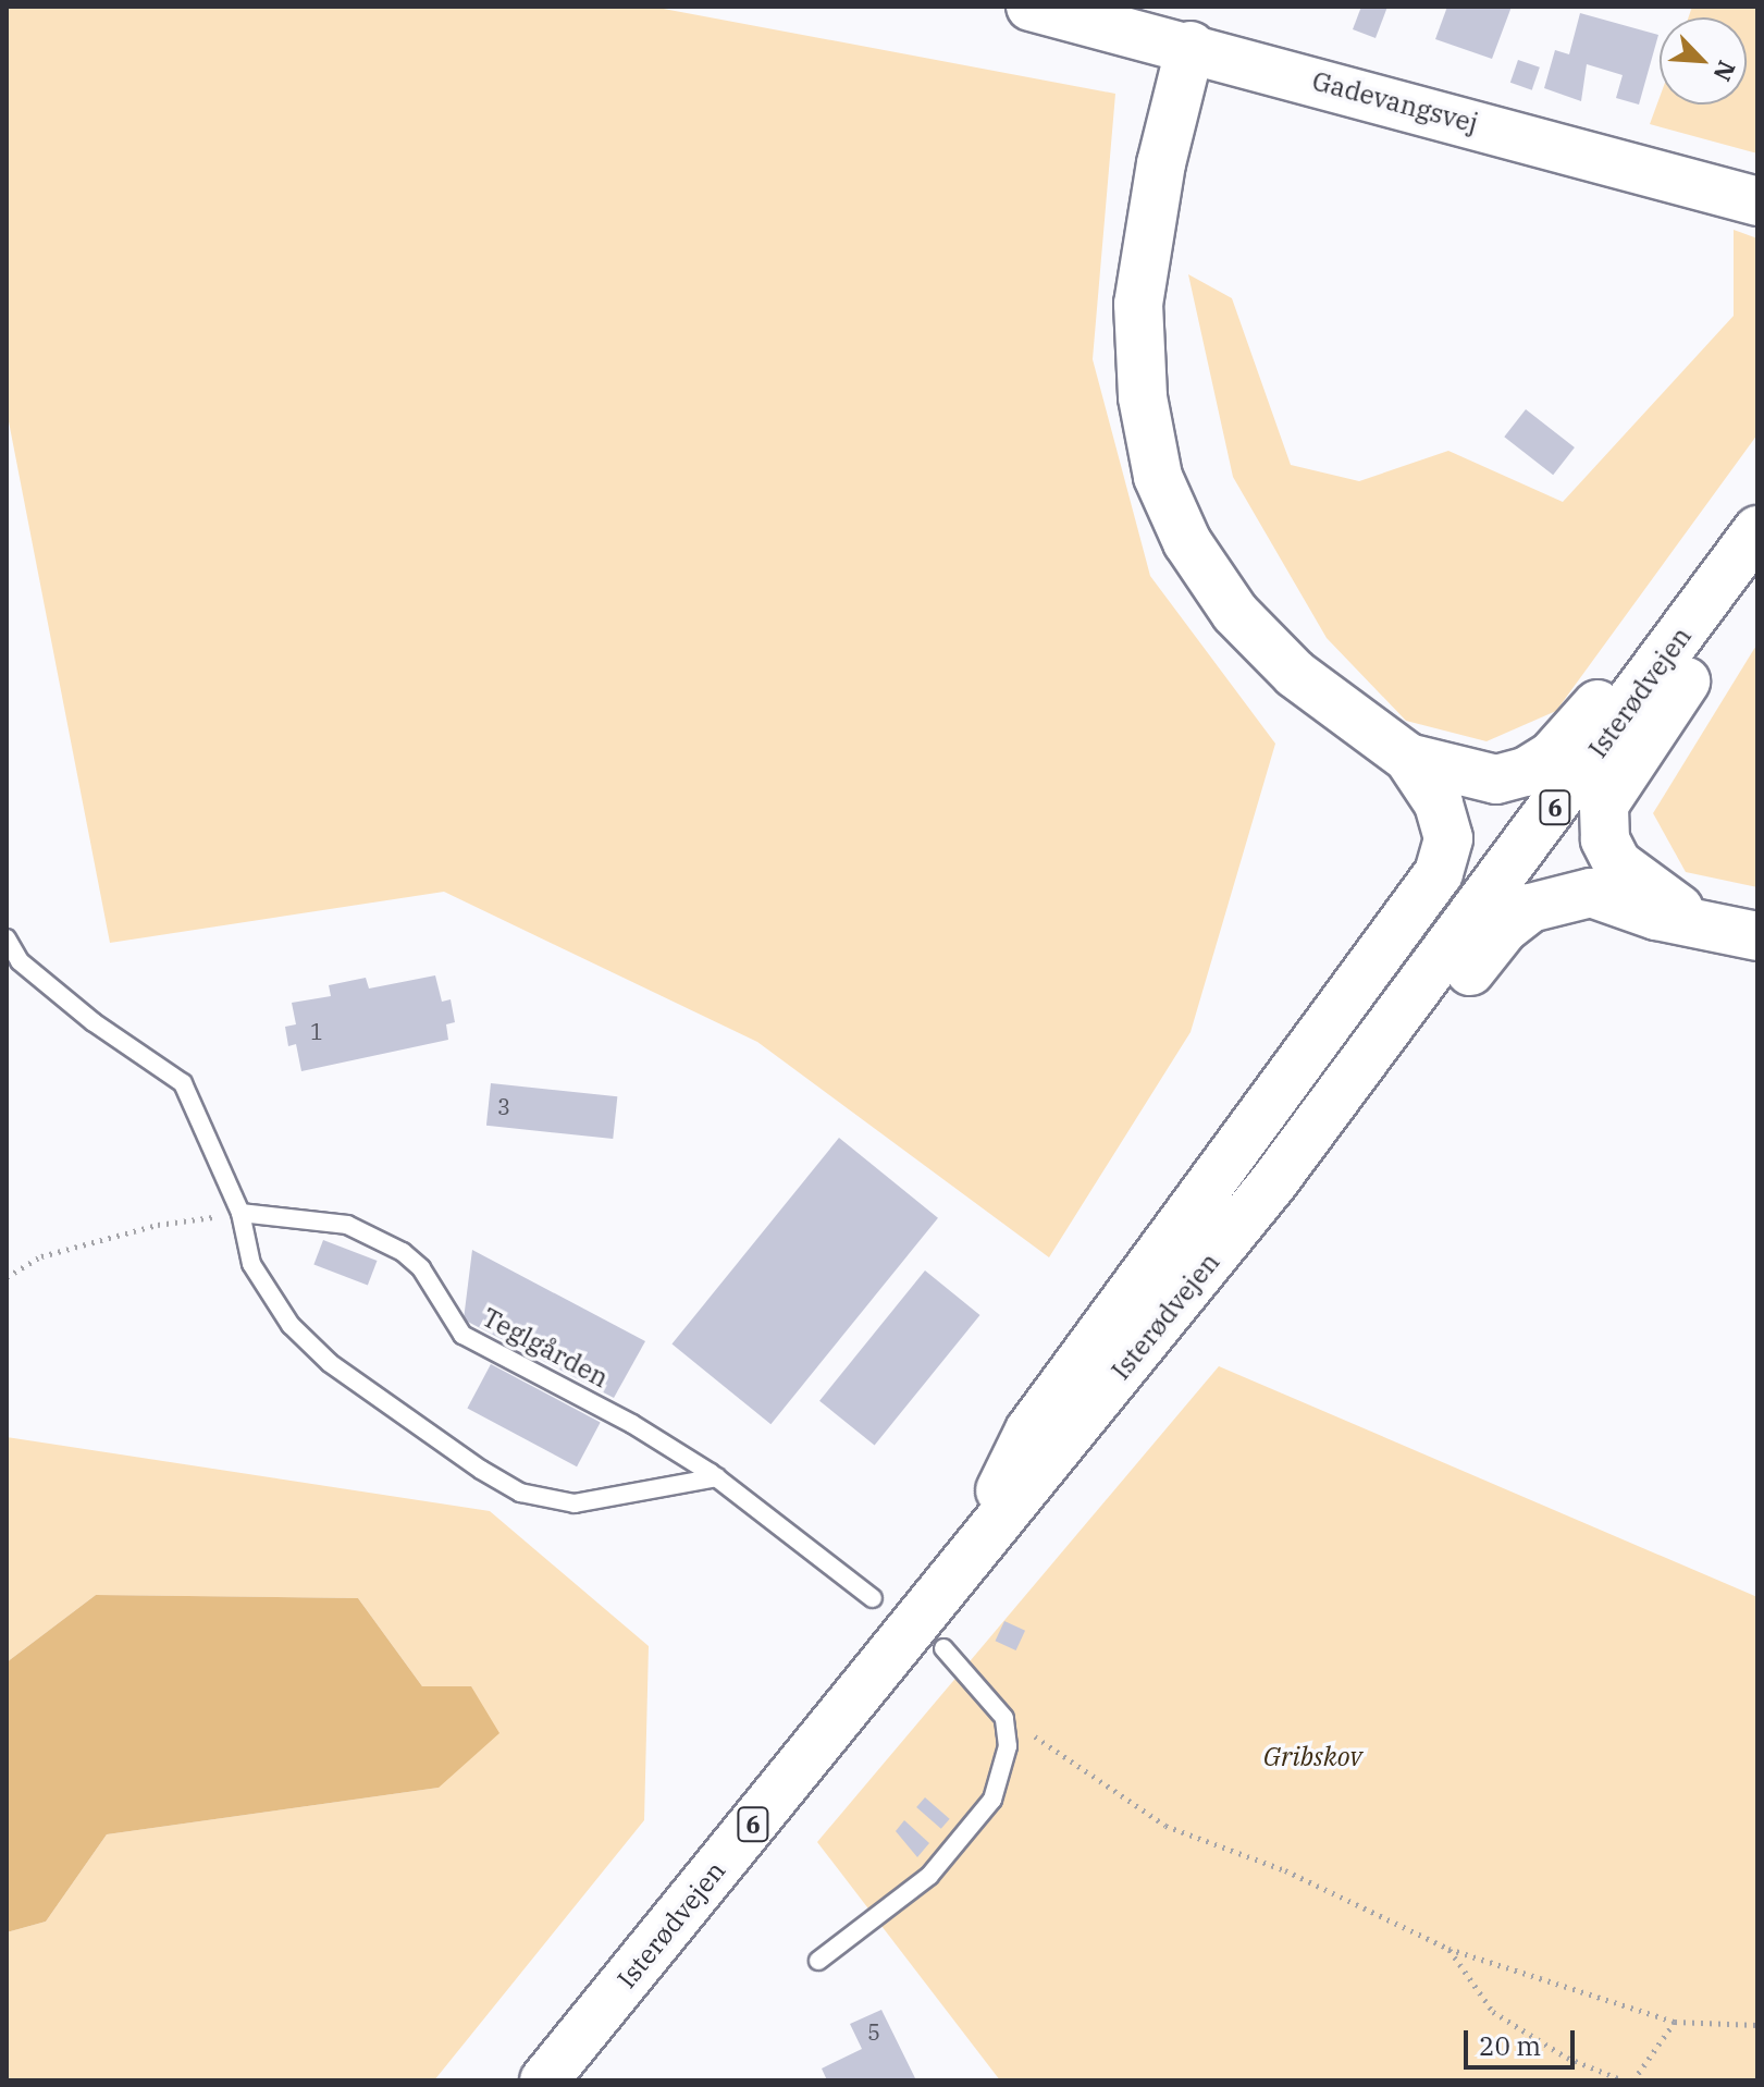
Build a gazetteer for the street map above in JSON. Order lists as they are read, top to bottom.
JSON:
{
  "streets": {
    "main road": ["Gadevangsvej", "Isterødvejen", "6"],
    "lane": ["Teglgården"]
  },
  "parks": ["Gribskov"],
  "house_numbers": ["1", "3", "5"],
  "scale_bar": "20 m",
  "north": "bottom right"
}
